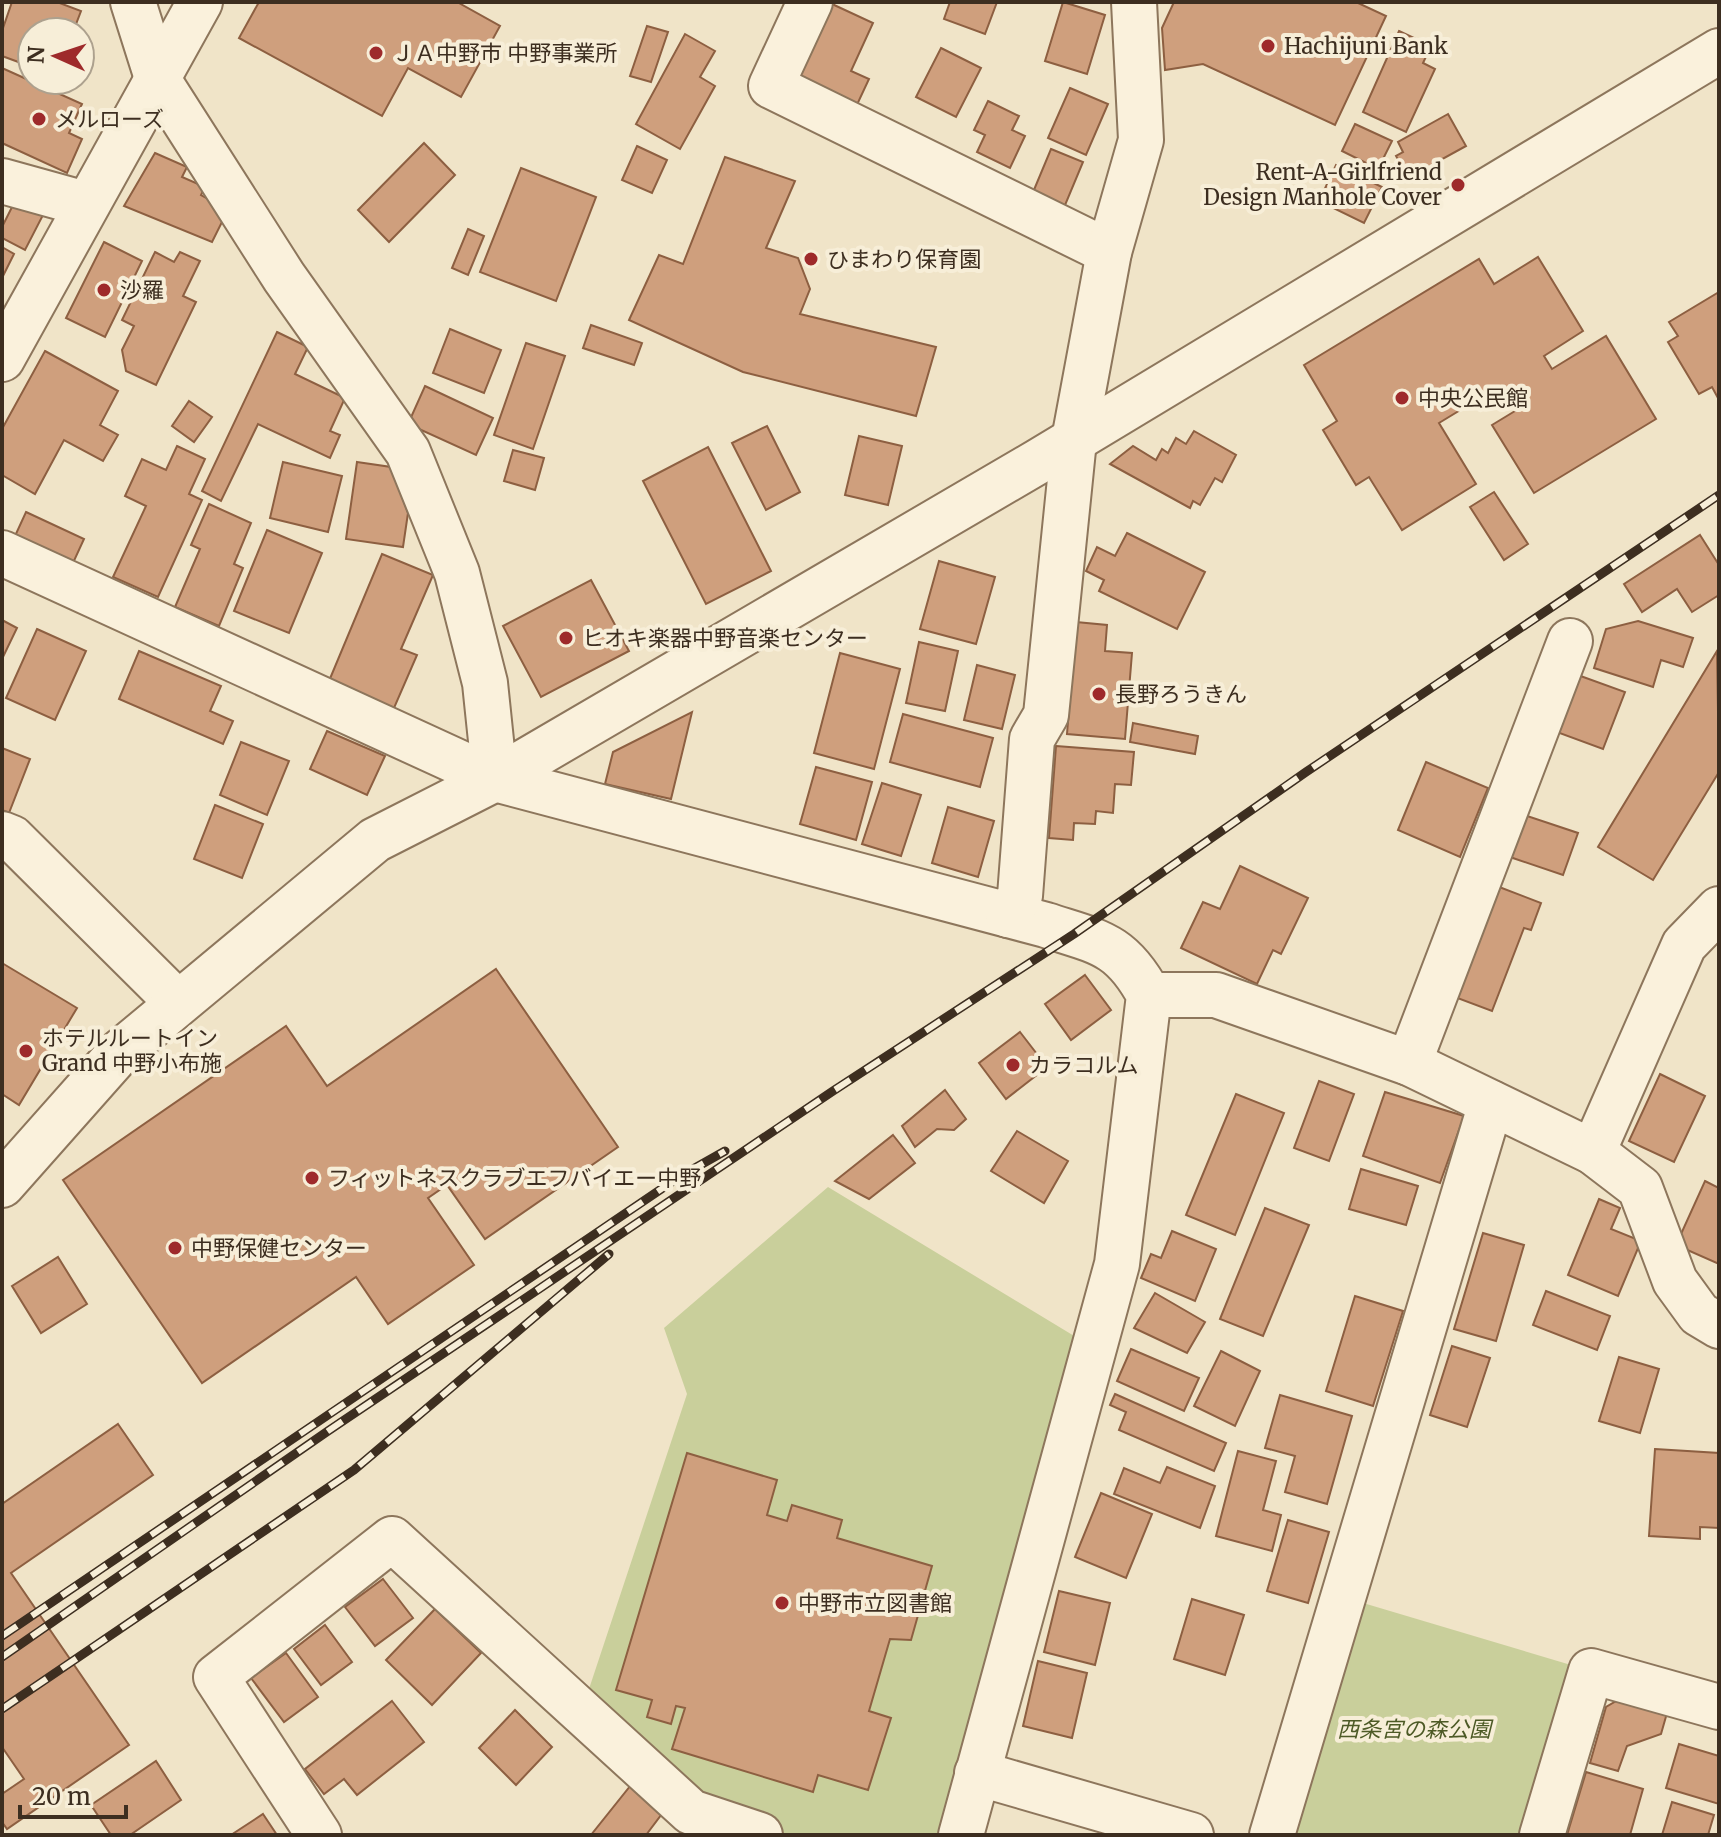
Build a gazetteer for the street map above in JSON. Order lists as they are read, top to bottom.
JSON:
{
  "parks": ["西条宮の森公園"],
  "places": [
    "Hachijuni Bank",
    "ＪＡ中野市 中野事業所",
    "メルローズ",
    "Rent-A-Girlfriend Design Manhole Cover",
    "ひまわり保育園",
    "沙羅",
    "中央公民館",
    "ヒオキ楽器中野音楽センター",
    "長野ろうきん",
    "ホテルルートイン Grand 中野小布施",
    "カラコルム",
    "フィットネスクラブエフバイエー中野",
    "中野保健センター",
    "中野市立図書館"
  ],
  "scale_bar": "20 m",
  "north": "left"
}
